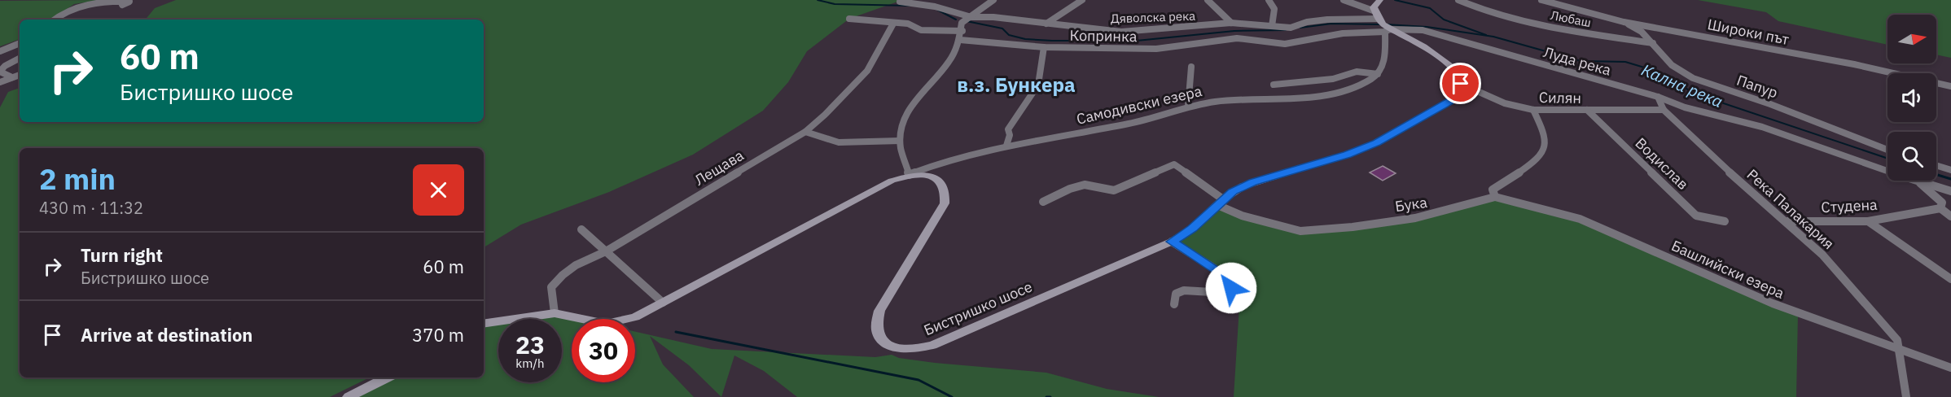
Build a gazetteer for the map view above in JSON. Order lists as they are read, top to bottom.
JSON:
{
  "streets": {
    "street": [
      "Дяволска река",
      "Любаш",
      "Широки път",
      "Копринка",
      "Луда река",
      "Папур",
      "Силян",
      "Самодивски езера",
      "Водислав",
      "Лещава",
      "Бука",
      "Студена",
      "Река Палакария",
      "Башлийски езера",
      "Бистришко шосе"
    ]
  },
  "crossings": [
    ["Любаш", "Папур"],
    ["Широки път", "Папур"],
    ["Копринка", "Луда река"],
    ["Луда река", "Река Палакария"],
    ["Силян", "Водислав"],
    ["Силян", "Река Палакария"],
    ["Силян", "Бистришко шосе"],
    ["Самодивски езера", "Бистришко шосе"],
    ["Лещава", "Бистришко шосе"],
    ["Бука", "Башлийски езера"],
    ["Бука", "Бистришко шосе"],
    ["Студена", "Река Палакария"],
    ["Река Палакария", "Башлийски езера"]
  ],
  "districts": ["в.з. Бункера"],
  "water": ["Кална река"],
  "north": "right",
  "page": {
    "turn": ["60 m", "Бистришко шосе"],
    "heading": ["2 min", "430 m · 11:32"],
    "list": [
      {
        "name": "Turn right",
        "note": "Бистришко шосе",
        "value": "60 m"
      },
      {
        "name": "Arrive at destination",
        "value": "370 m"
      }
    ],
    "speed": "23 km/h",
    "limit": "30"
  }
}
